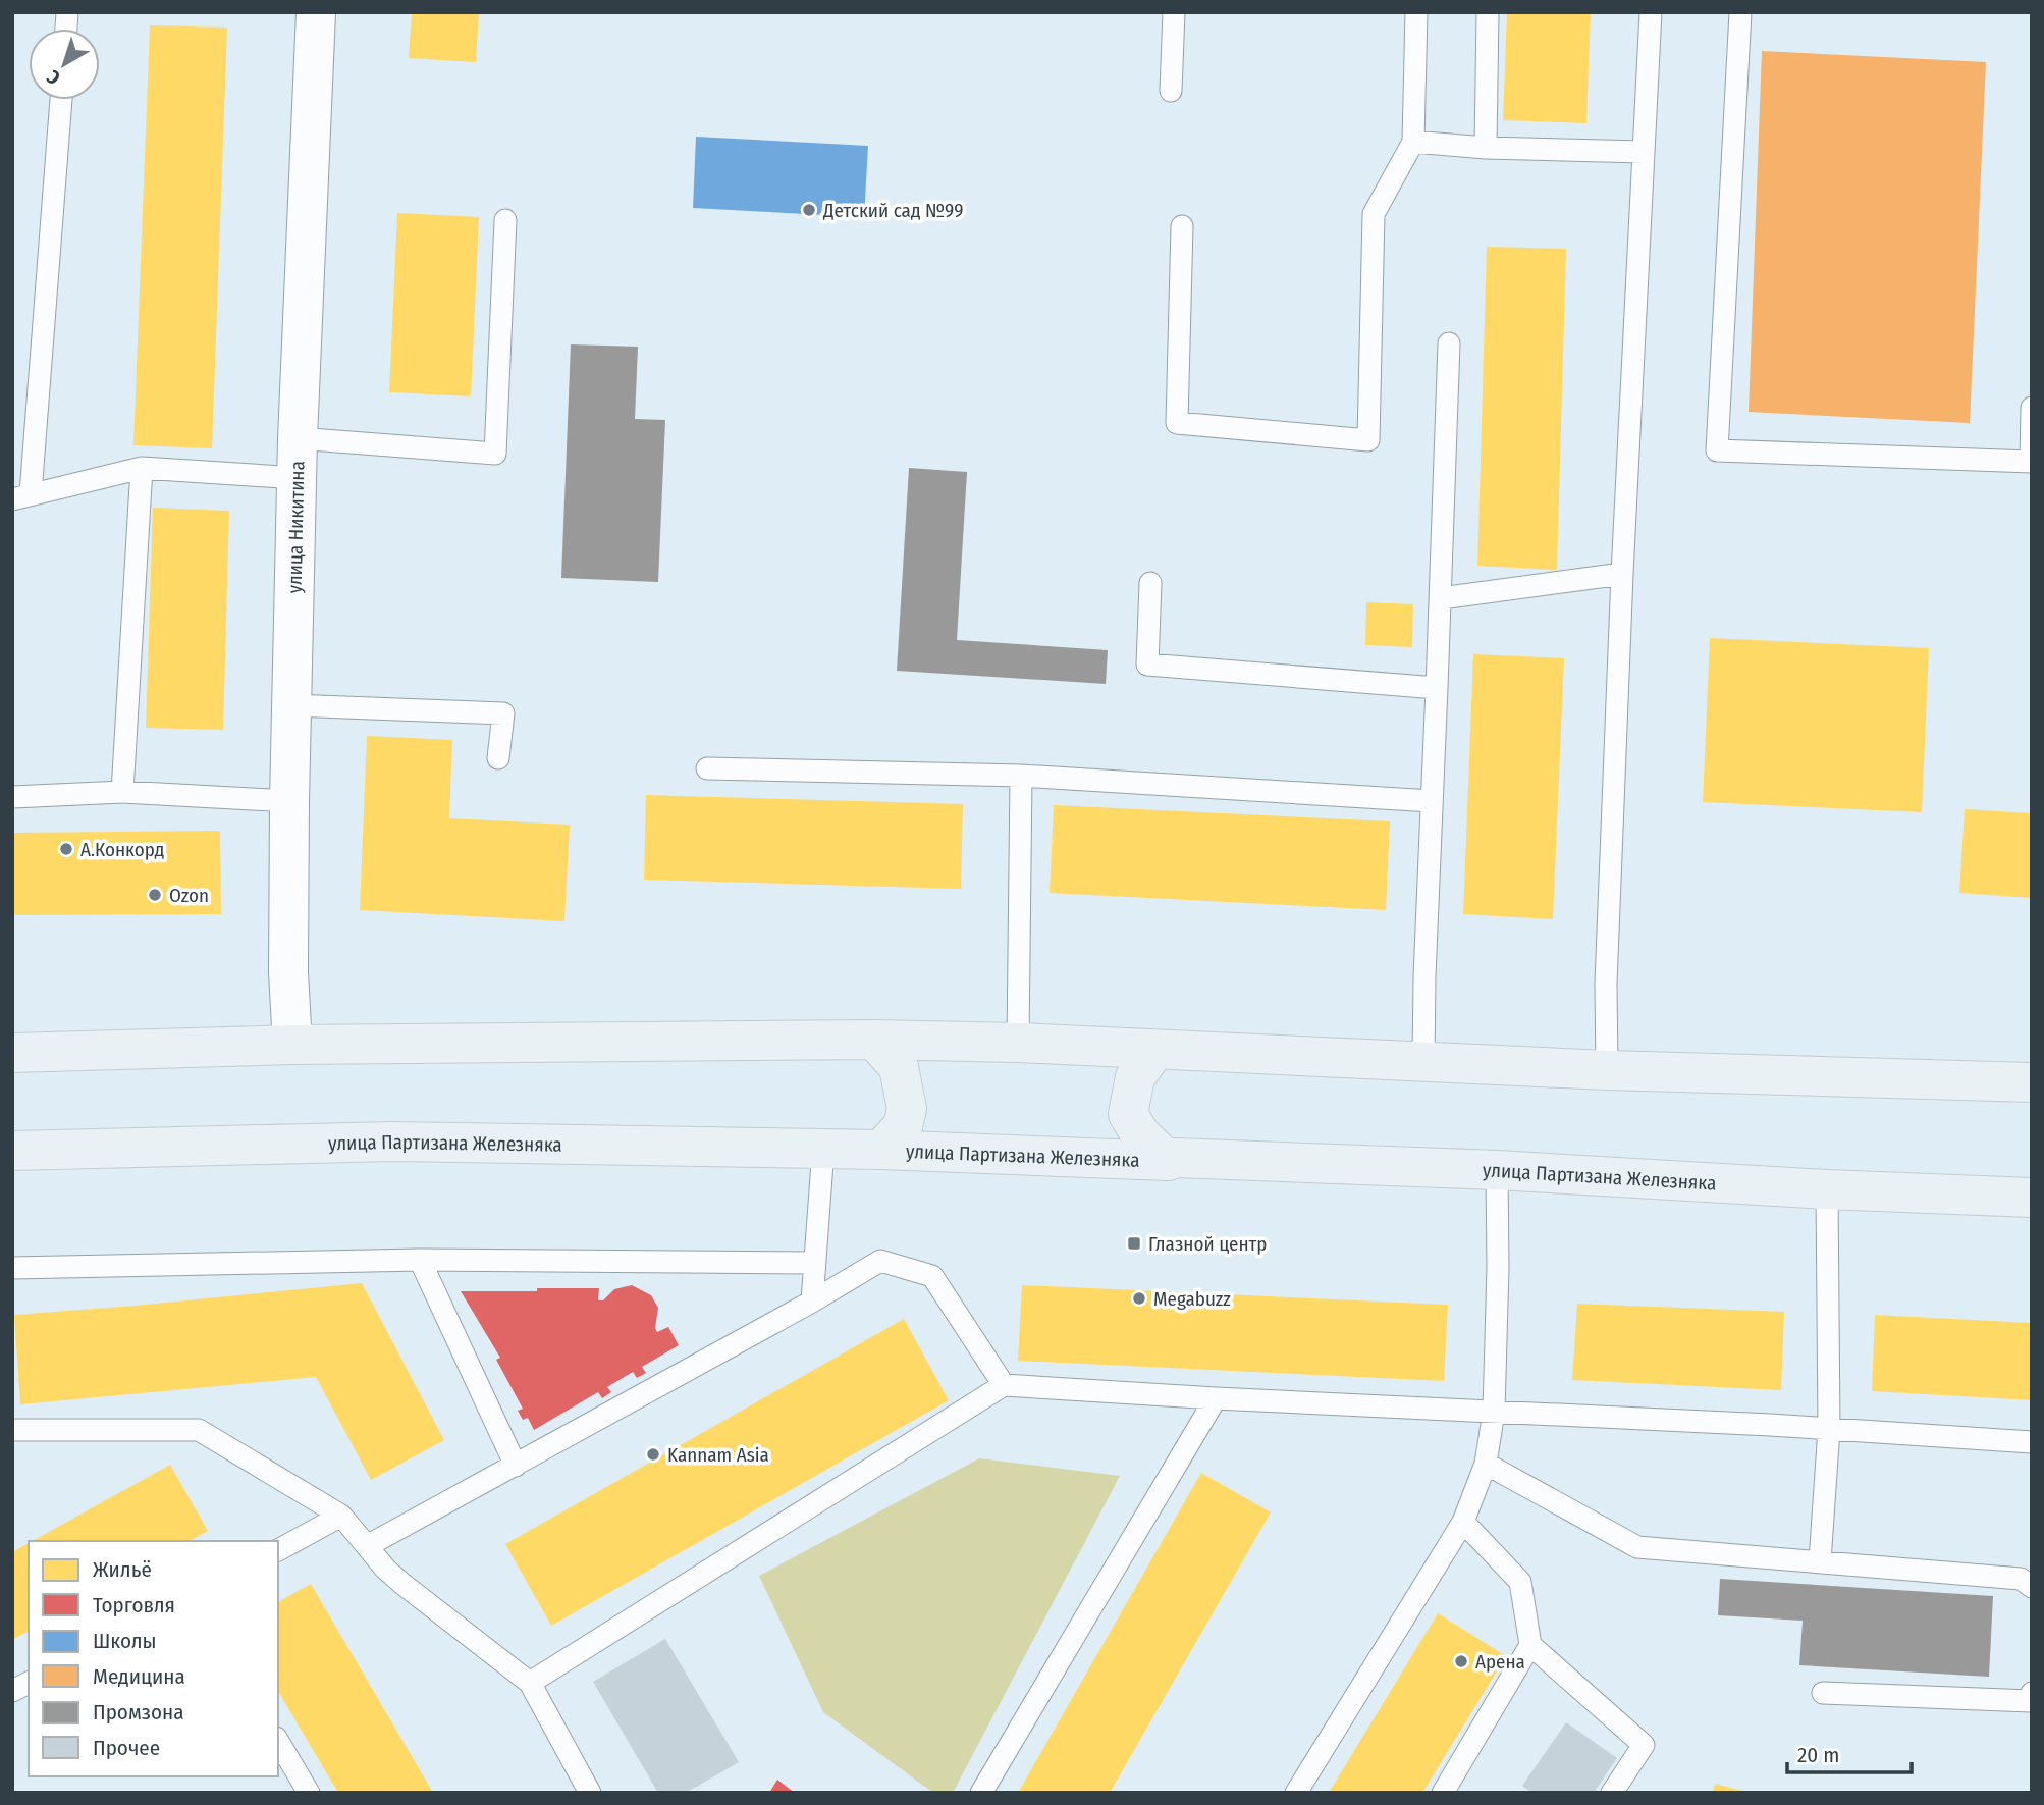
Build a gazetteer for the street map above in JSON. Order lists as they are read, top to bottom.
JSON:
{
  "streets": {
    "main road": ["улица Партизана Железняка"],
    "street": ["улица Никитина"]
  },
  "places": {
    "other": [
      "Детский сад №99",
      "А.Конкорд",
      "Ozon",
      "Megabuzz",
      "Kannam Asia",
      "Арена"
    ],
    "transit": ["Глазной центр"]
  },
  "legend": [
    "Жильё",
    "Торговля",
    "Школы",
    "Медицина",
    "Промзона",
    "Прочее"
  ],
  "scale_bar": "20 m",
  "north": "bottom left"
}
